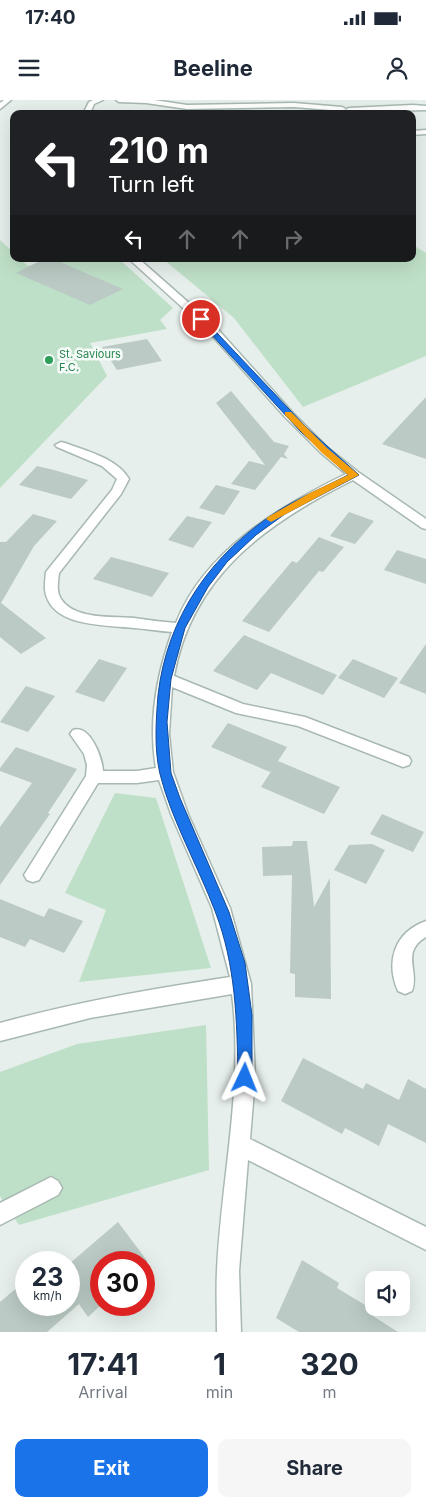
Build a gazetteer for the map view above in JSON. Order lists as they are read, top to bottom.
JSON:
{
  "places": ["St. Saviours F.C."],
  "page": {
    "status": "17:40",
    "header": "Beeline",
    "turn": ["210 m", "Turn left"],
    "speed": "23 km/h",
    "limit": "30",
    "eta": [
      "17:41",
      "Arrival",
      "1",
      "min",
      "320",
      "m"
    ],
    "buttons": ["Exit", "Share"]
  }
}
